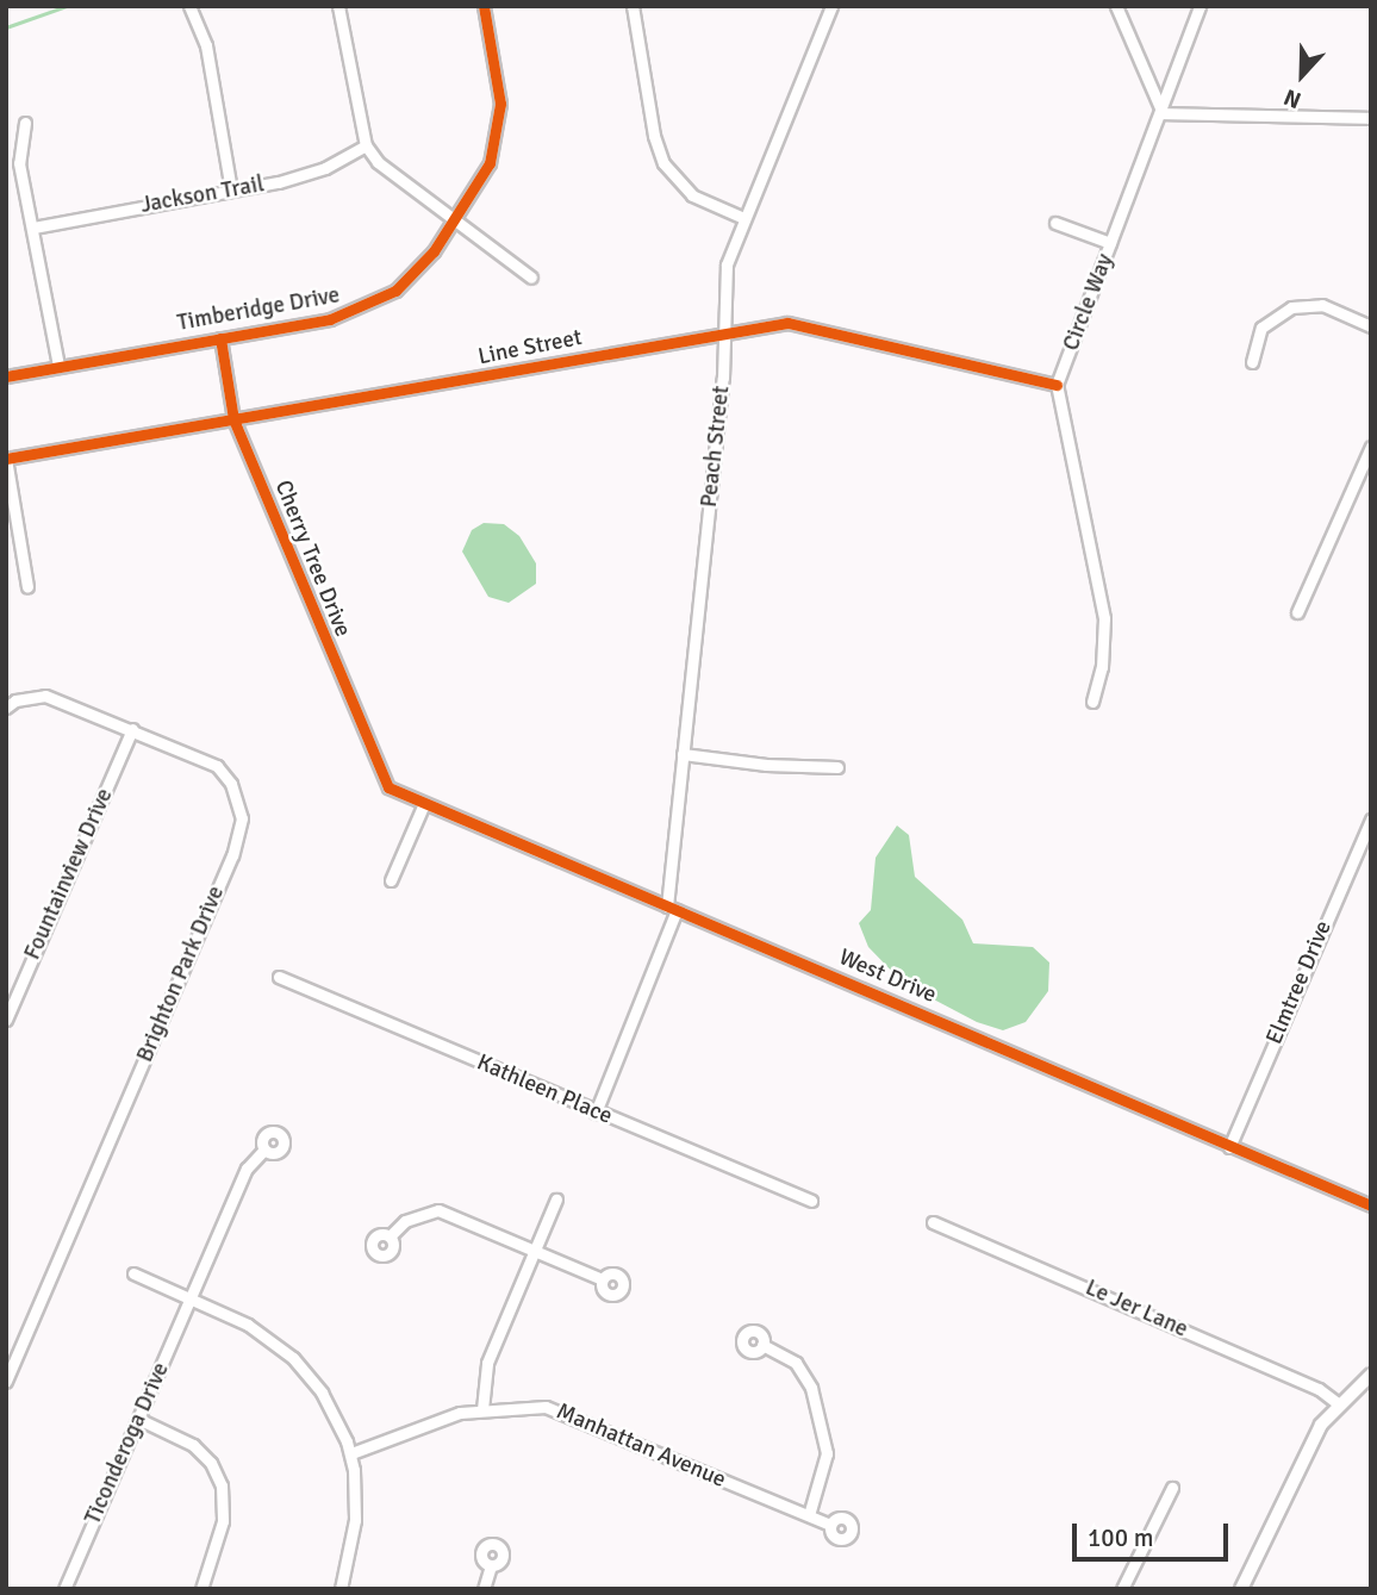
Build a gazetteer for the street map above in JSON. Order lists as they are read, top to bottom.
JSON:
{
  "streets": {
    "street": [
      "Jackson Trail",
      "Circle Way",
      "Timberidge Drive",
      "Line Street",
      "Peach Street",
      "Cherry Tree Drive",
      "Fountainview Drive",
      "Brighton Park Drive",
      "West Drive",
      "Elmtree Drive",
      "Kathleen Place",
      "Le Jer Lane",
      "Ticonderoga Drive",
      "Manhattan Avenue"
    ]
  },
  "crossings": [
    ["Circle Way", "Line Street"],
    ["Timberidge Drive", "Cherry Tree Drive"],
    ["Line Street", "Peach Street"],
    ["Line Street", "Cherry Tree Drive"],
    ["Peach Street", "West Drive"],
    ["Peach Street", "Kathleen Place"],
    ["Cherry Tree Drive", "West Drive"],
    ["Fountainview Drive", "Brighton Park Drive"],
    ["West Drive", "Elmtree Drive"]
  ],
  "scale_bar": "100 m",
  "north": "bottom"
}
